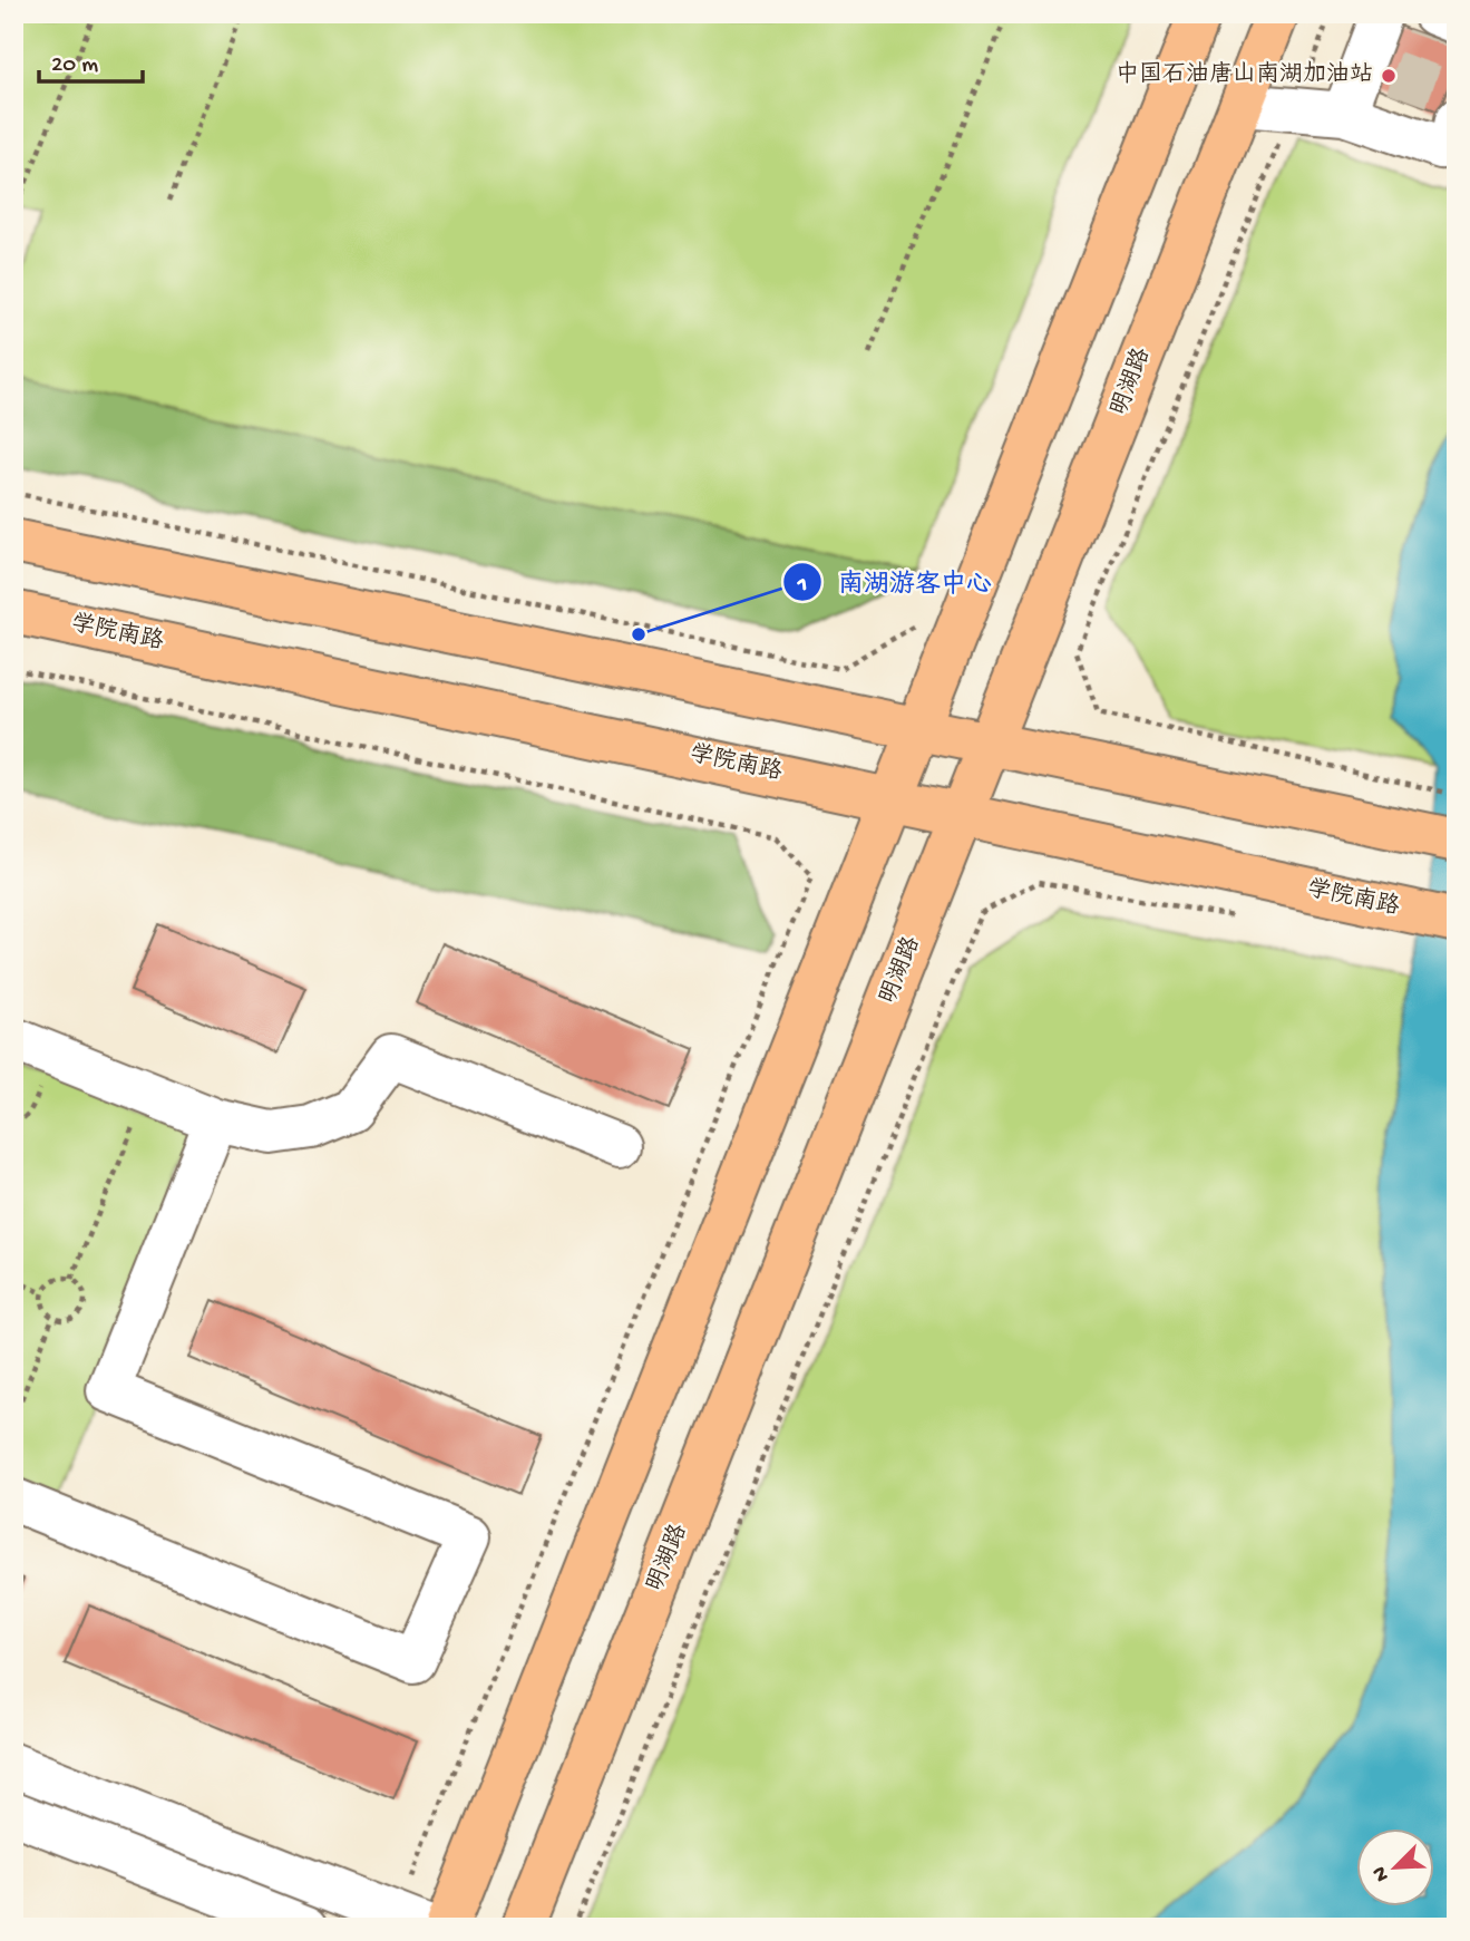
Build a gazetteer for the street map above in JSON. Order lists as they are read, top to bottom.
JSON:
{
  "streets": {
    "main road": ["明湖路", "学院南路"]
  },
  "crossings": [
    ["明湖路", "学院南路"]
  ],
  "places": ["中国石油唐山南湖加油站", "南湖游客中心"],
  "scale_bar": "20 m",
  "north": "bottom left"
}
